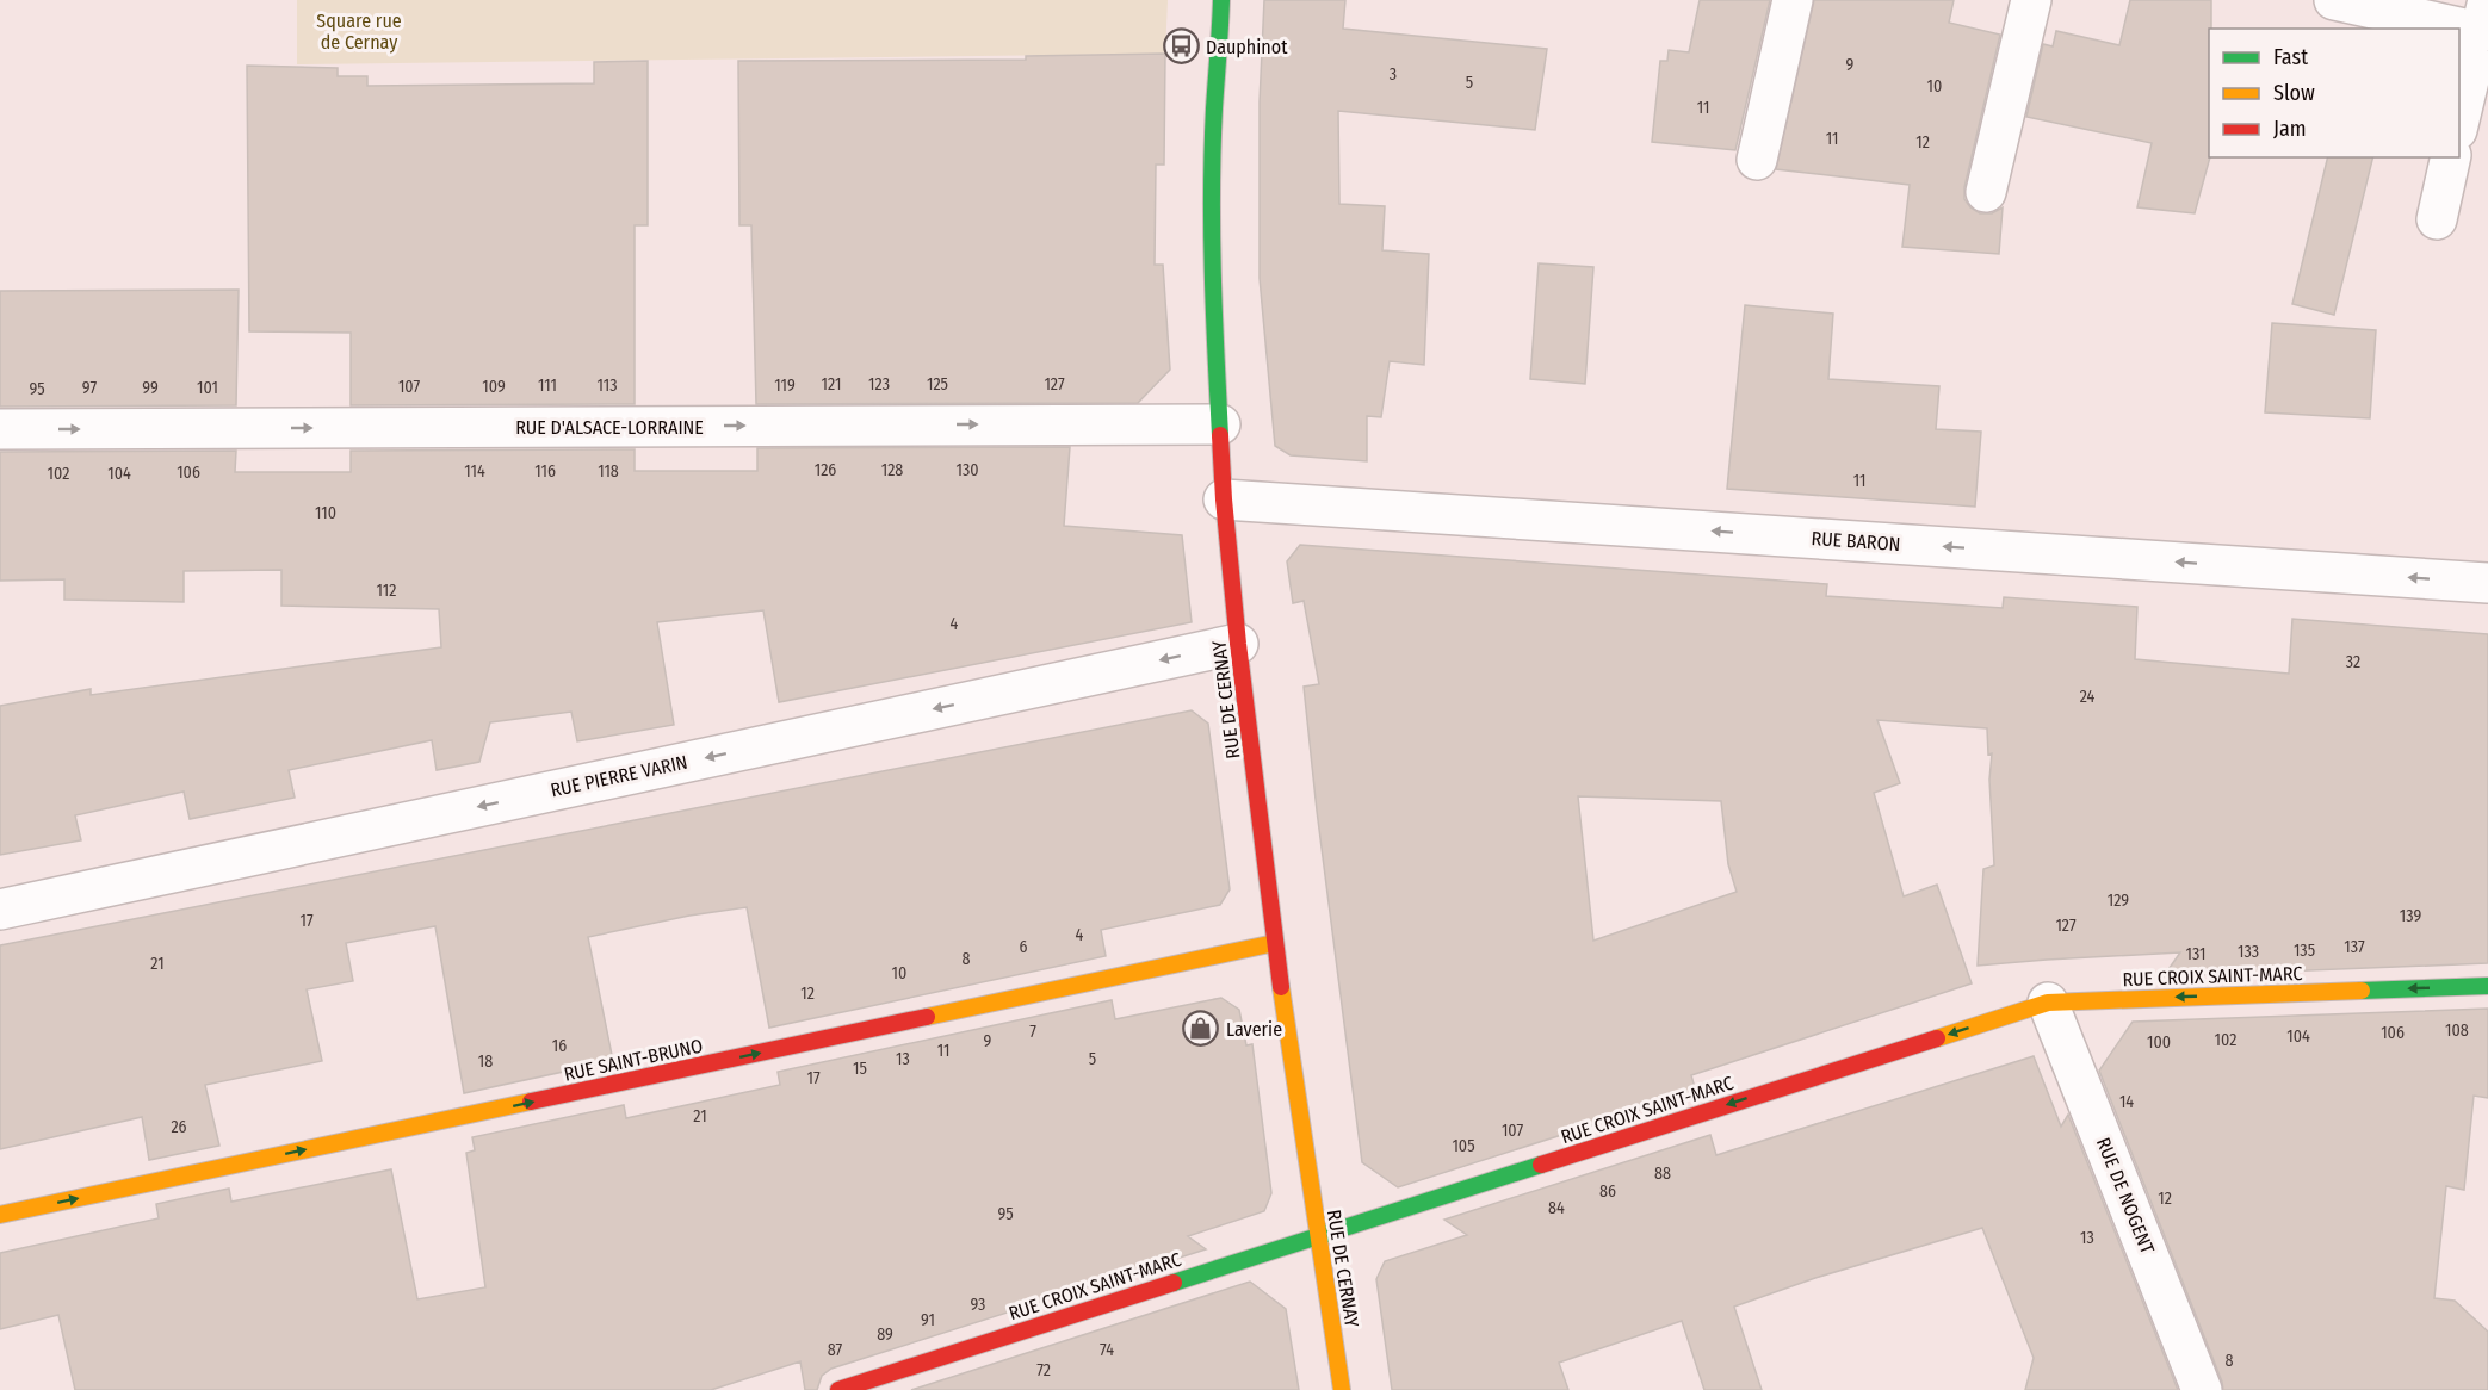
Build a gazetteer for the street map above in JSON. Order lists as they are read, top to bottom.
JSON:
{
  "streets": {
    "street": [
      "RUE D'ALSACE-LORRAINE",
      "RUE BARON",
      "RUE DE CERNAY",
      "RUE PIERRE VARIN",
      "RUE CROIX SAINT-MARC",
      "RUE SAINT-BRUNO",
      "RUE DE NOGENT"
    ]
  },
  "crossings": [
    ["RUE D'ALSACE-LORRAINE", "RUE DE CERNAY"],
    ["RUE BARON", "RUE DE CERNAY"],
    ["RUE DE CERNAY", "RUE PIERRE VARIN"],
    ["RUE DE CERNAY", "RUE CROIX SAINT-MARC"],
    ["RUE DE CERNAY", "RUE SAINT-BRUNO"],
    ["RUE CROIX SAINT-MARC", "RUE DE NOGENT"]
  ],
  "one_way": [
    "RUE D'ALSACE-LORRAINE",
    "RUE BARON",
    "RUE PIERRE VARIN",
    "RUE CROIX SAINT-MARC",
    "RUE SAINT-BRUNO"
  ],
  "parks": ["Square rue de Cernay"],
  "places": {
    "bus stop": ["Dauphinot"],
    "shop": ["Laverie"]
  },
  "house_numbers": [
    "9",
    "3",
    "5",
    "10",
    "11",
    "11",
    "12",
    "121",
    "123",
    "125",
    "127",
    "111",
    "113",
    "119",
    "107",
    "109",
    "97",
    "99",
    "101",
    "95",
    "126",
    "128",
    "130",
    "114",
    "116",
    "118",
    "106",
    "102",
    "104",
    "11",
    "110",
    "112",
    "4",
    "32",
    "24",
    "129",
    "139",
    "17",
    "127",
    "4",
    "6",
    "137",
    "135",
    "133",
    "131",
    "8",
    "21",
    "10",
    "12",
    "108",
    "7",
    "106",
    "104",
    "102",
    "9",
    "100",
    "16",
    "11",
    "13",
    "5",
    "18",
    "15",
    "17",
    "14",
    "21",
    "26",
    "107",
    "105",
    "88",
    "86",
    "12",
    "84",
    "95",
    "13",
    "93",
    "91",
    "89",
    "87",
    "74",
    "8",
    "72"
  ],
  "legend": ["Fast", "Slow", "Jam"]
}
